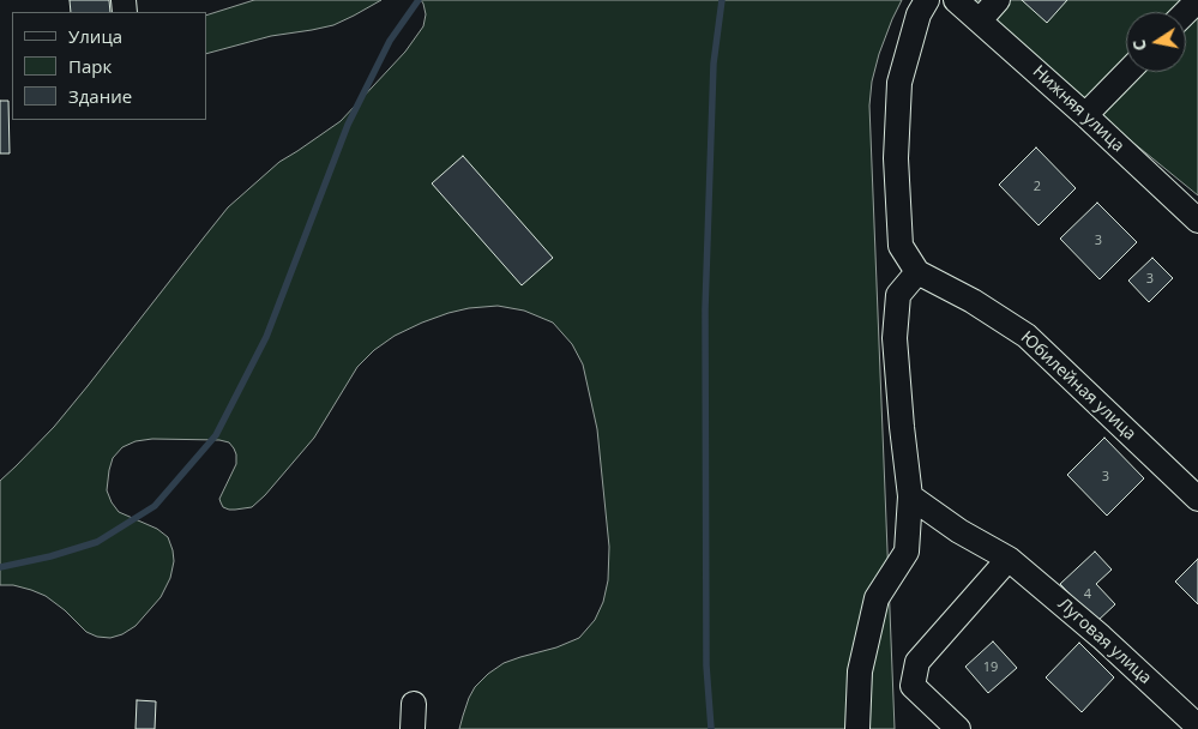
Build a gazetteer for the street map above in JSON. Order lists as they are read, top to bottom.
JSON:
{
  "streets": {
    "street": ["Нижняя улица", "Юбилейная улица", "Луговая улица"]
  },
  "house_numbers": [
    "2",
    "3",
    "3",
    "3",
    "4",
    "19"
  ],
  "legend": ["Улица", "Парк", "Здание"],
  "north": "left"
}
